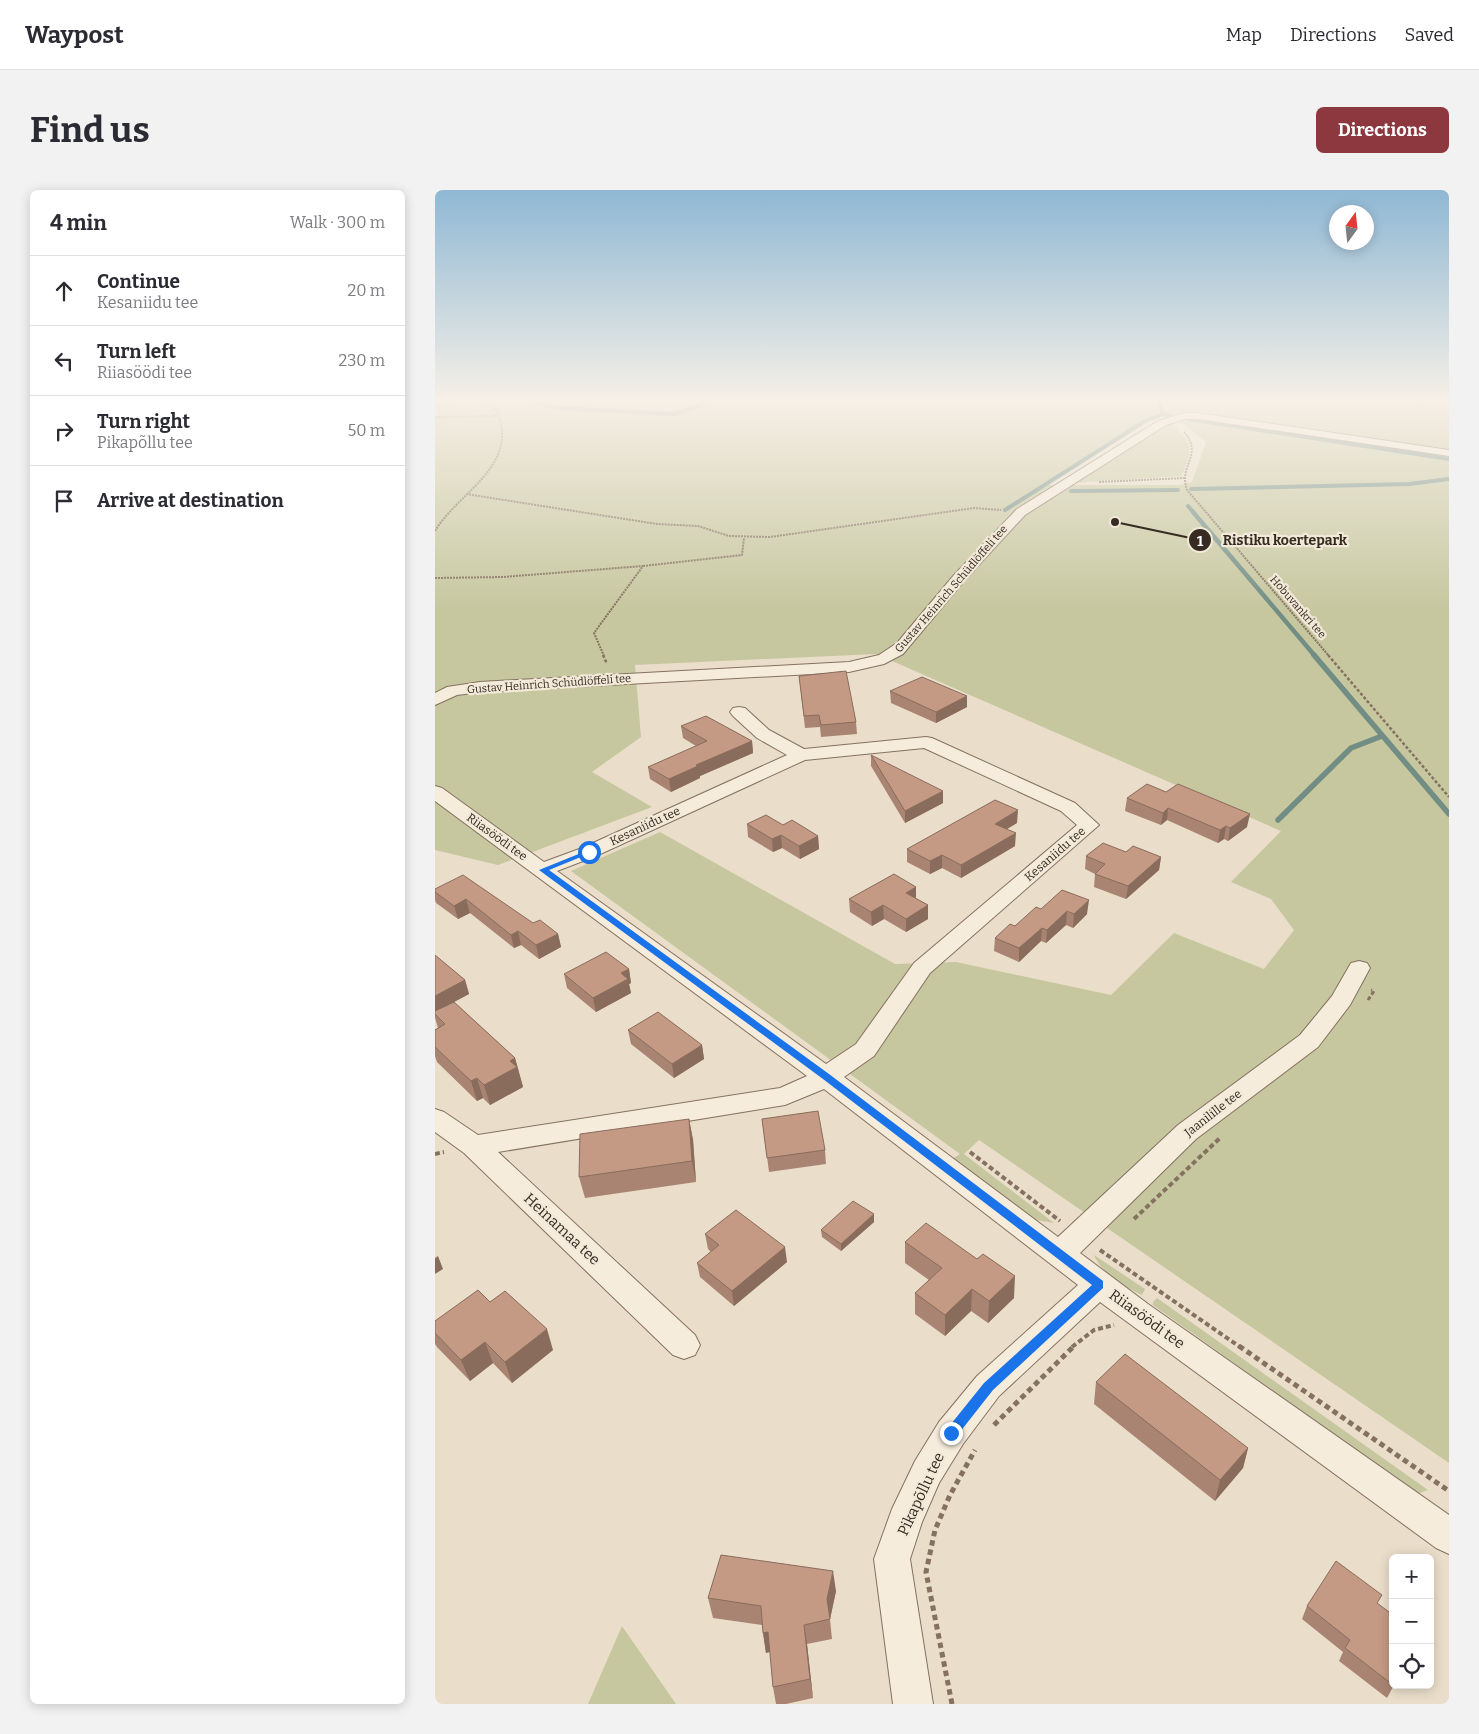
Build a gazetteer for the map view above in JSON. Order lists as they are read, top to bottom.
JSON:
{
  "streets": {
    "street": [
      "Gustav Heinrich Schüdlöffeli tee",
      "Kesaniidu tee",
      "Riiasöödi tee",
      "Jaanilille tee",
      "Heinamaa tee",
      "Pikapõllu tee"
    ],
    "path": ["Hobuvankri tee"]
  },
  "crossings": [
    ["Kesaniidu tee", "Riiasöödi tee"],
    ["Riiasöödi tee", "Jaanilille tee"],
    ["Riiasöödi tee", "Pikapõllu tee"]
  ],
  "places": ["Ristiku koertepark"],
  "north": "top",
  "page": {
    "header": "Waypost",
    "nav": ["Map", "Directions", "Saved"],
    "buttons": "Directions",
    "title": "Find us",
    "heading": ["4 min", "Walk · 300 m"],
    "list": [
      ["Continue", "Kesaniidu tee", "20 m"],
      ["Turn left", "Riiasöödi tee", "230 m"],
      ["Turn right", "Pikapõllu tee", "50 m"],
      "Arrive at destination"
    ],
    "map_buttons": ["+", "−"]
  }
}
